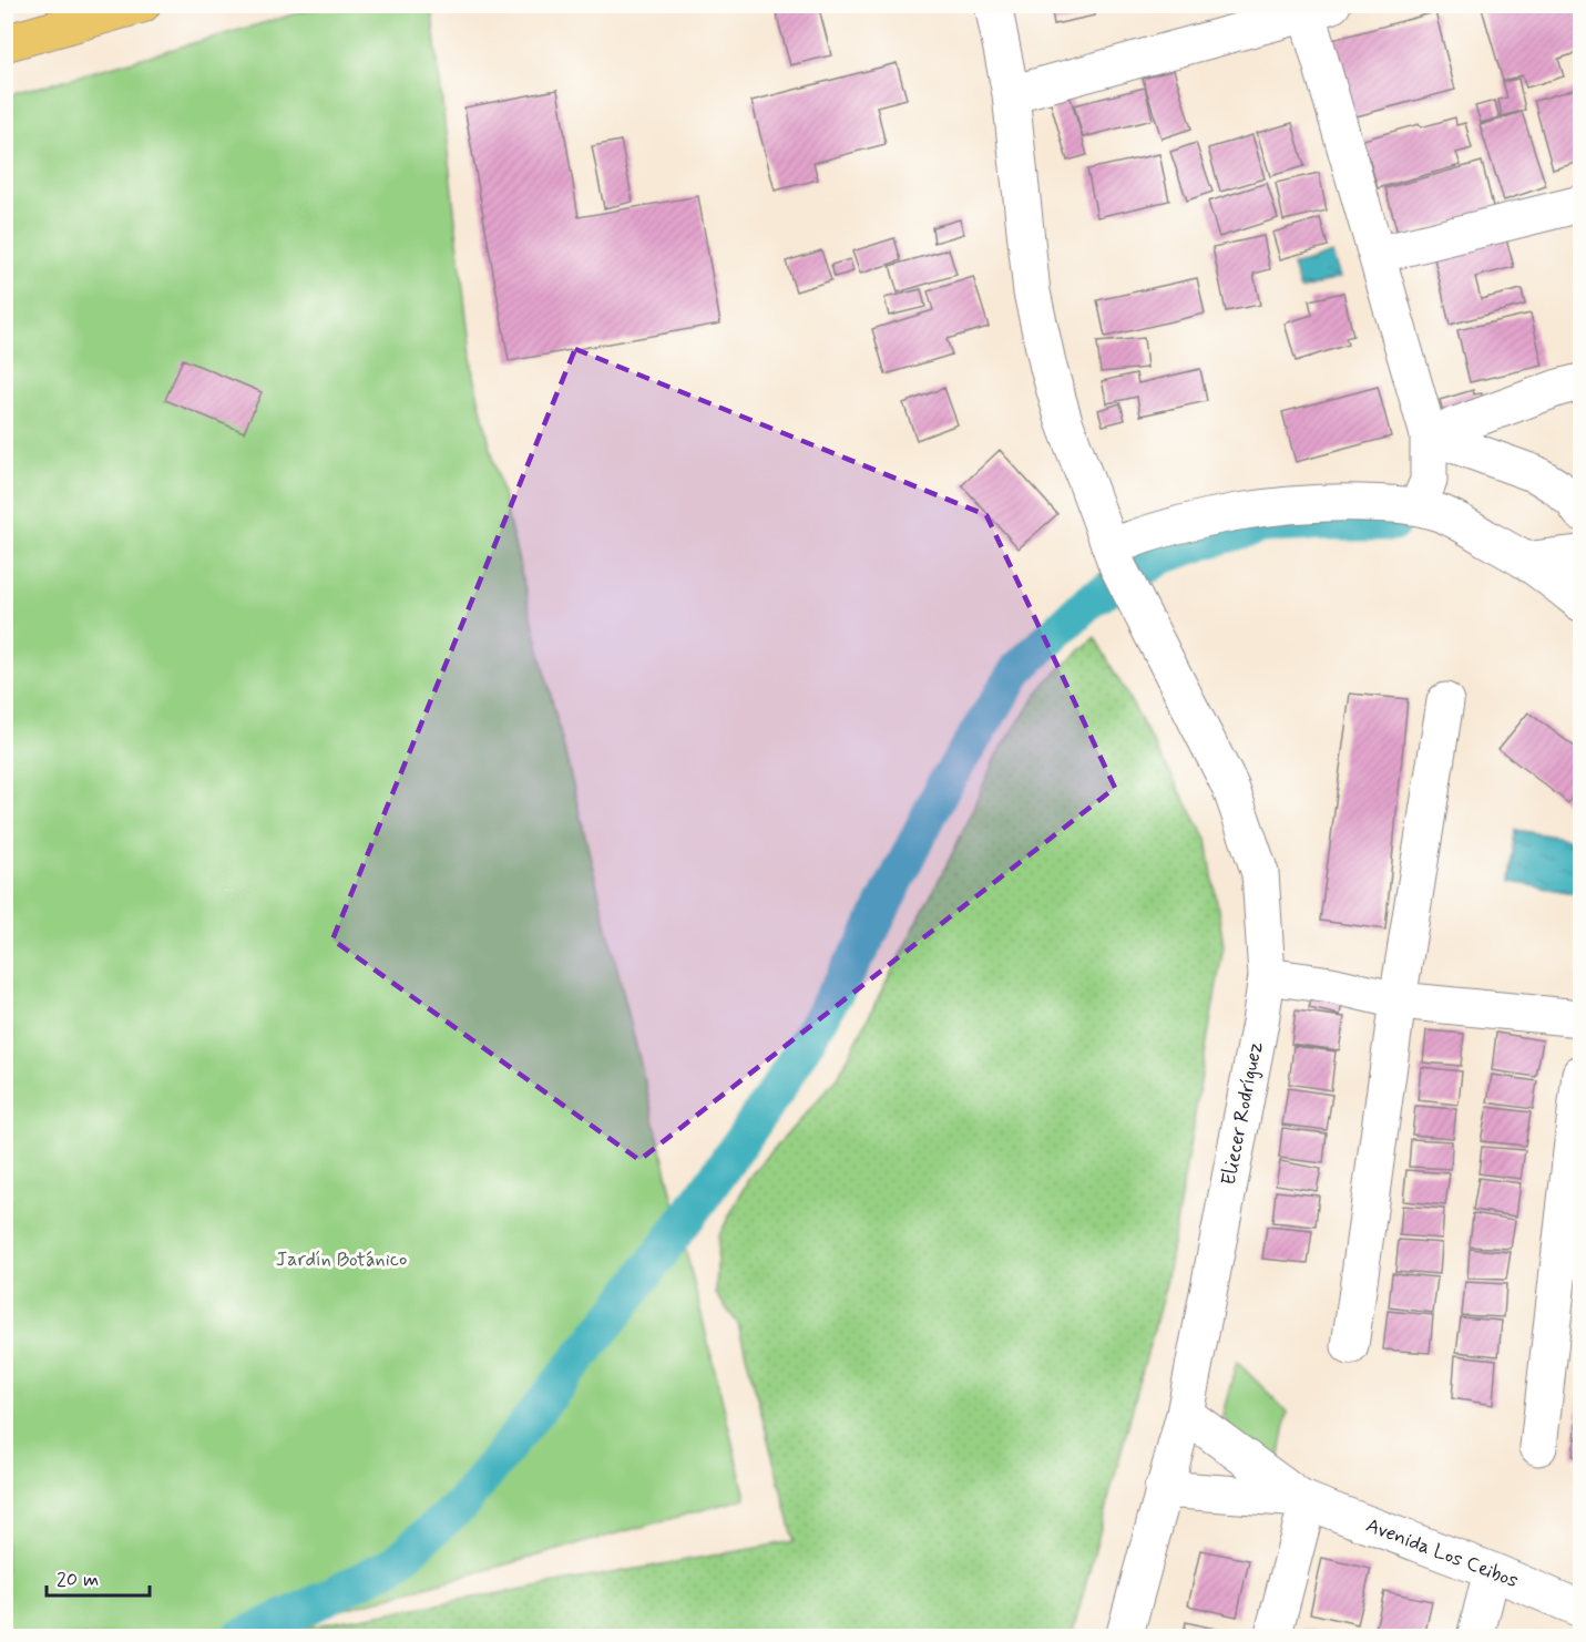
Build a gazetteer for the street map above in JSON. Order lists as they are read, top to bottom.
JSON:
{
  "streets": {
    "street": ["Eliecer Rodríguez", "Avenida Los Ceibos"]
  },
  "parks": ["Jardín Botánico"],
  "scale_bar": "20 m"
}
